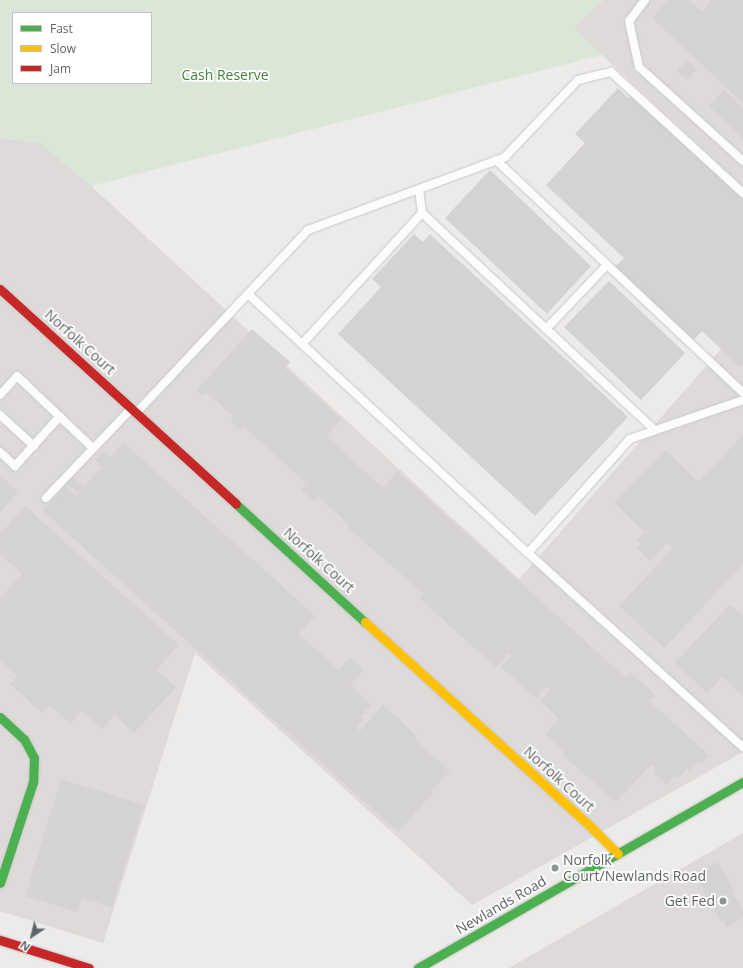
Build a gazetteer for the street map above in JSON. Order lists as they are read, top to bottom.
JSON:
{
  "streets": {
    "street": ["Norfolk Court", "Newlands Road"]
  },
  "crossings": [
    ["Norfolk Court", "Newlands Road"]
  ],
  "parks": ["Cash Reserve"],
  "places": ["Norfolk Court/Newlands Road", "Get Fed"],
  "legend": ["Fast", "Slow", "Jam"],
  "north": "bottom left"
}
